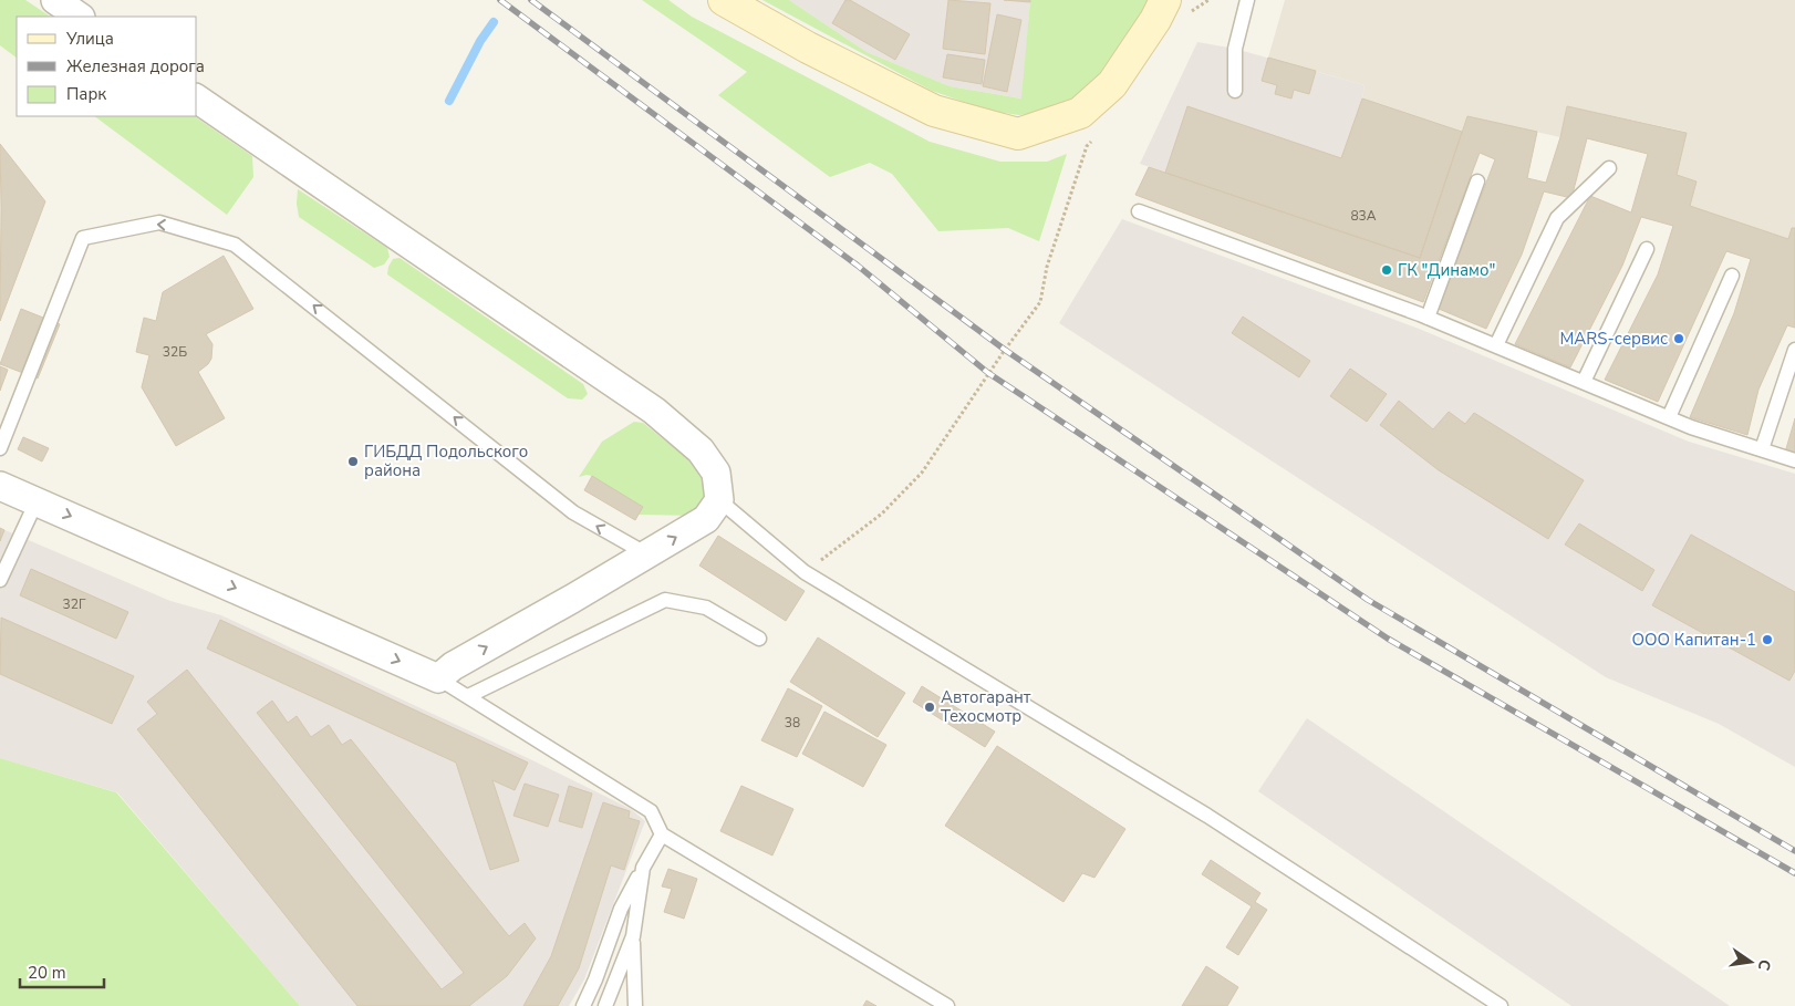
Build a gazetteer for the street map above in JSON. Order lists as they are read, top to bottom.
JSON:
{
  "places": [
    "ГК \"Динамо\"",
    "MARS-сервис",
    "ГИБДД Подольского района",
    "ООО Капитан-1",
    "Автогарант Техосмотр"
  ],
  "house_numbers": [
    "83А",
    "32Б",
    "32Г",
    "38"
  ],
  "legend": ["Улица", "Железная дорога", "Парк"],
  "scale_bar": "20 m",
  "north": "right"
}
